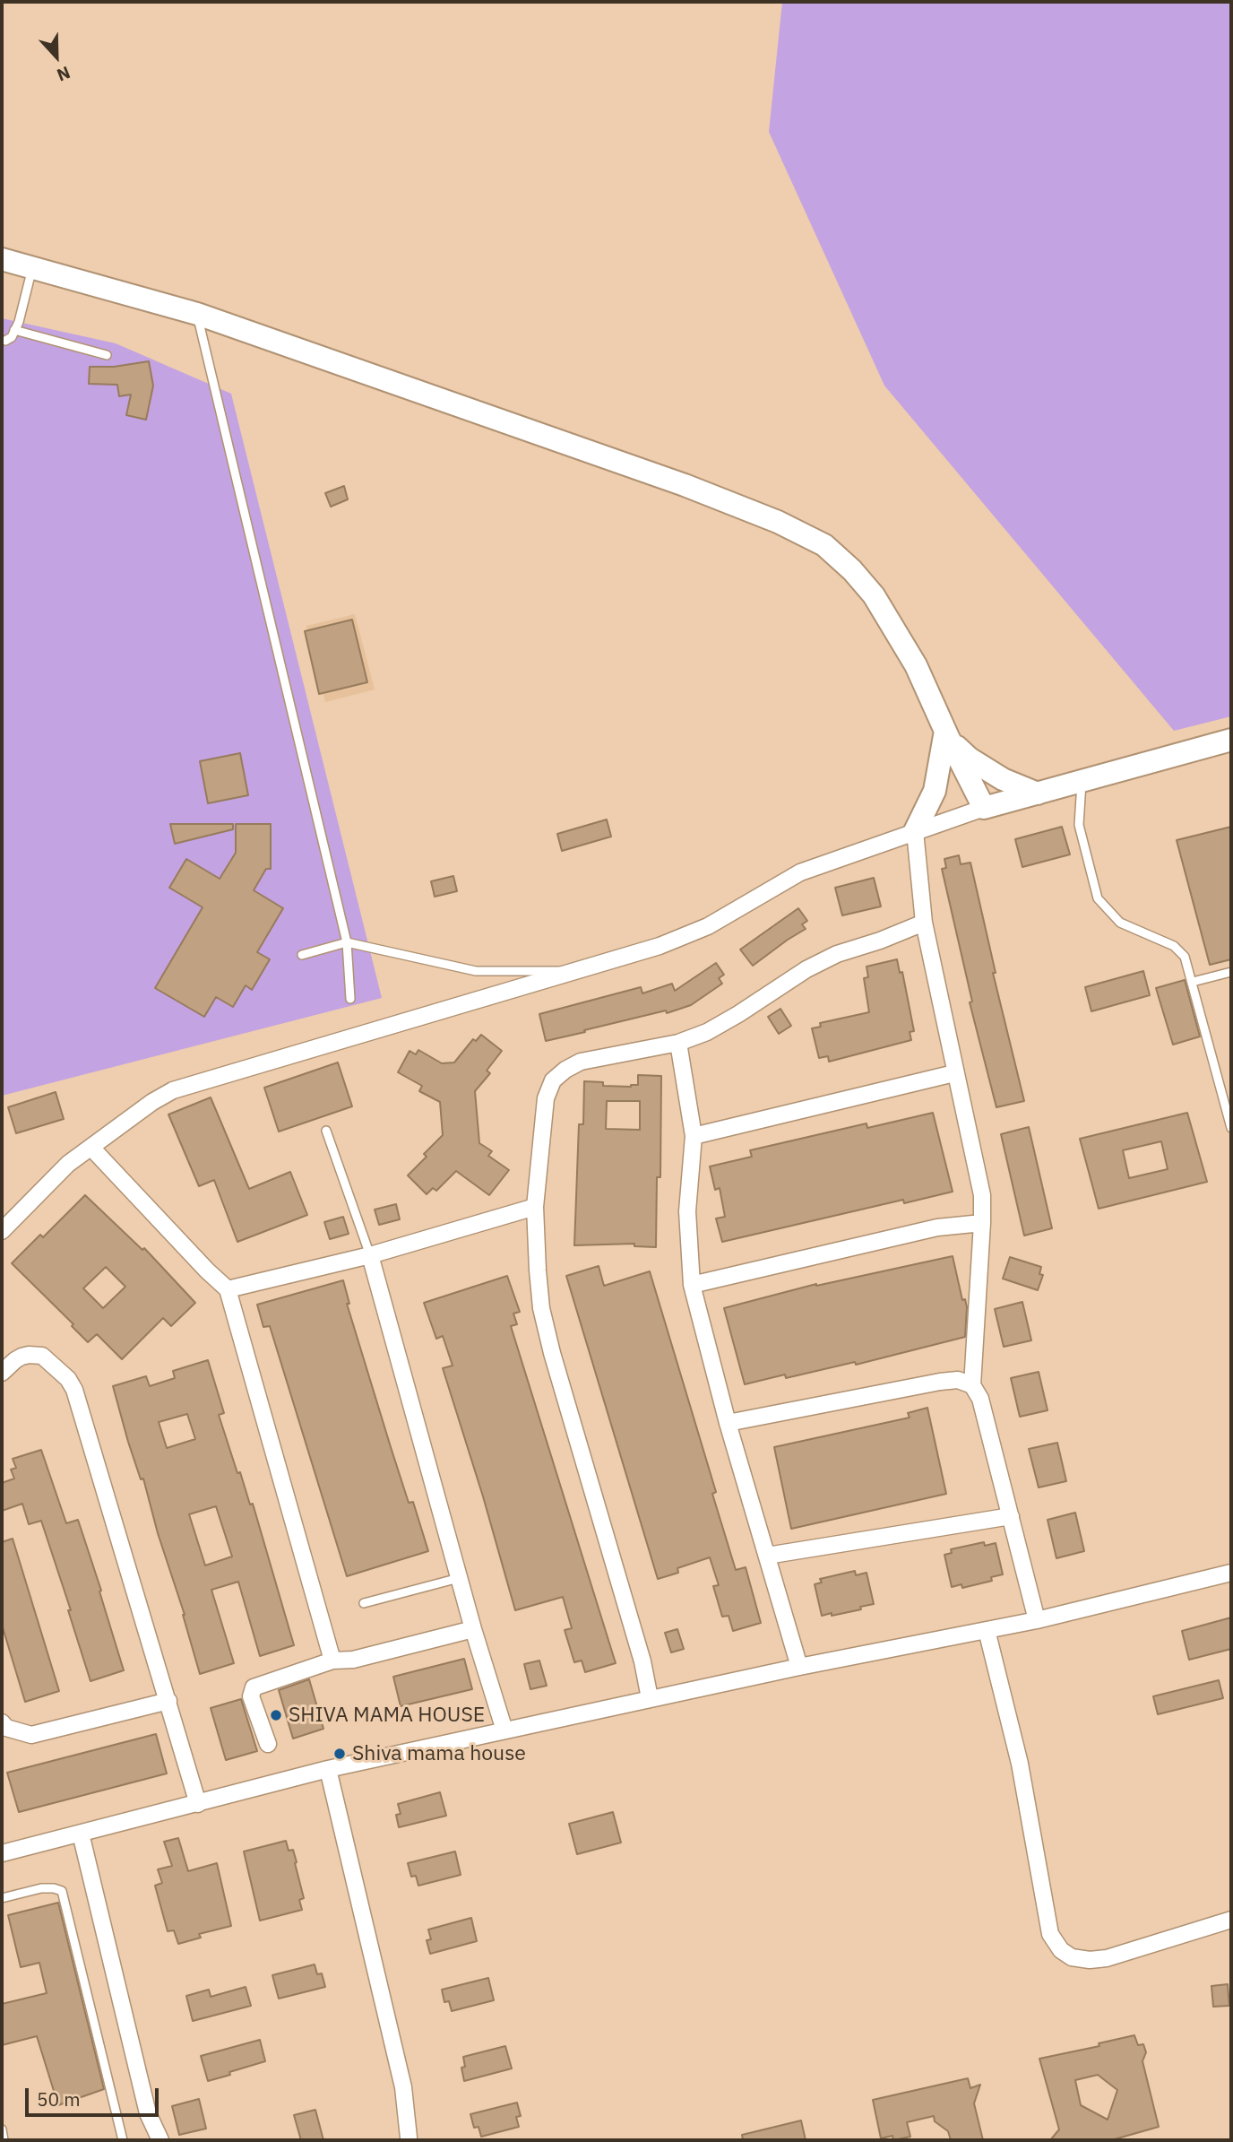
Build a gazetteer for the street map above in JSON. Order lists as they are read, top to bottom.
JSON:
{
  "places": ["SHIVA MAMA HOUSE", "Shiva mama house"],
  "scale_bar": "50 m",
  "north": "bottom"
}
